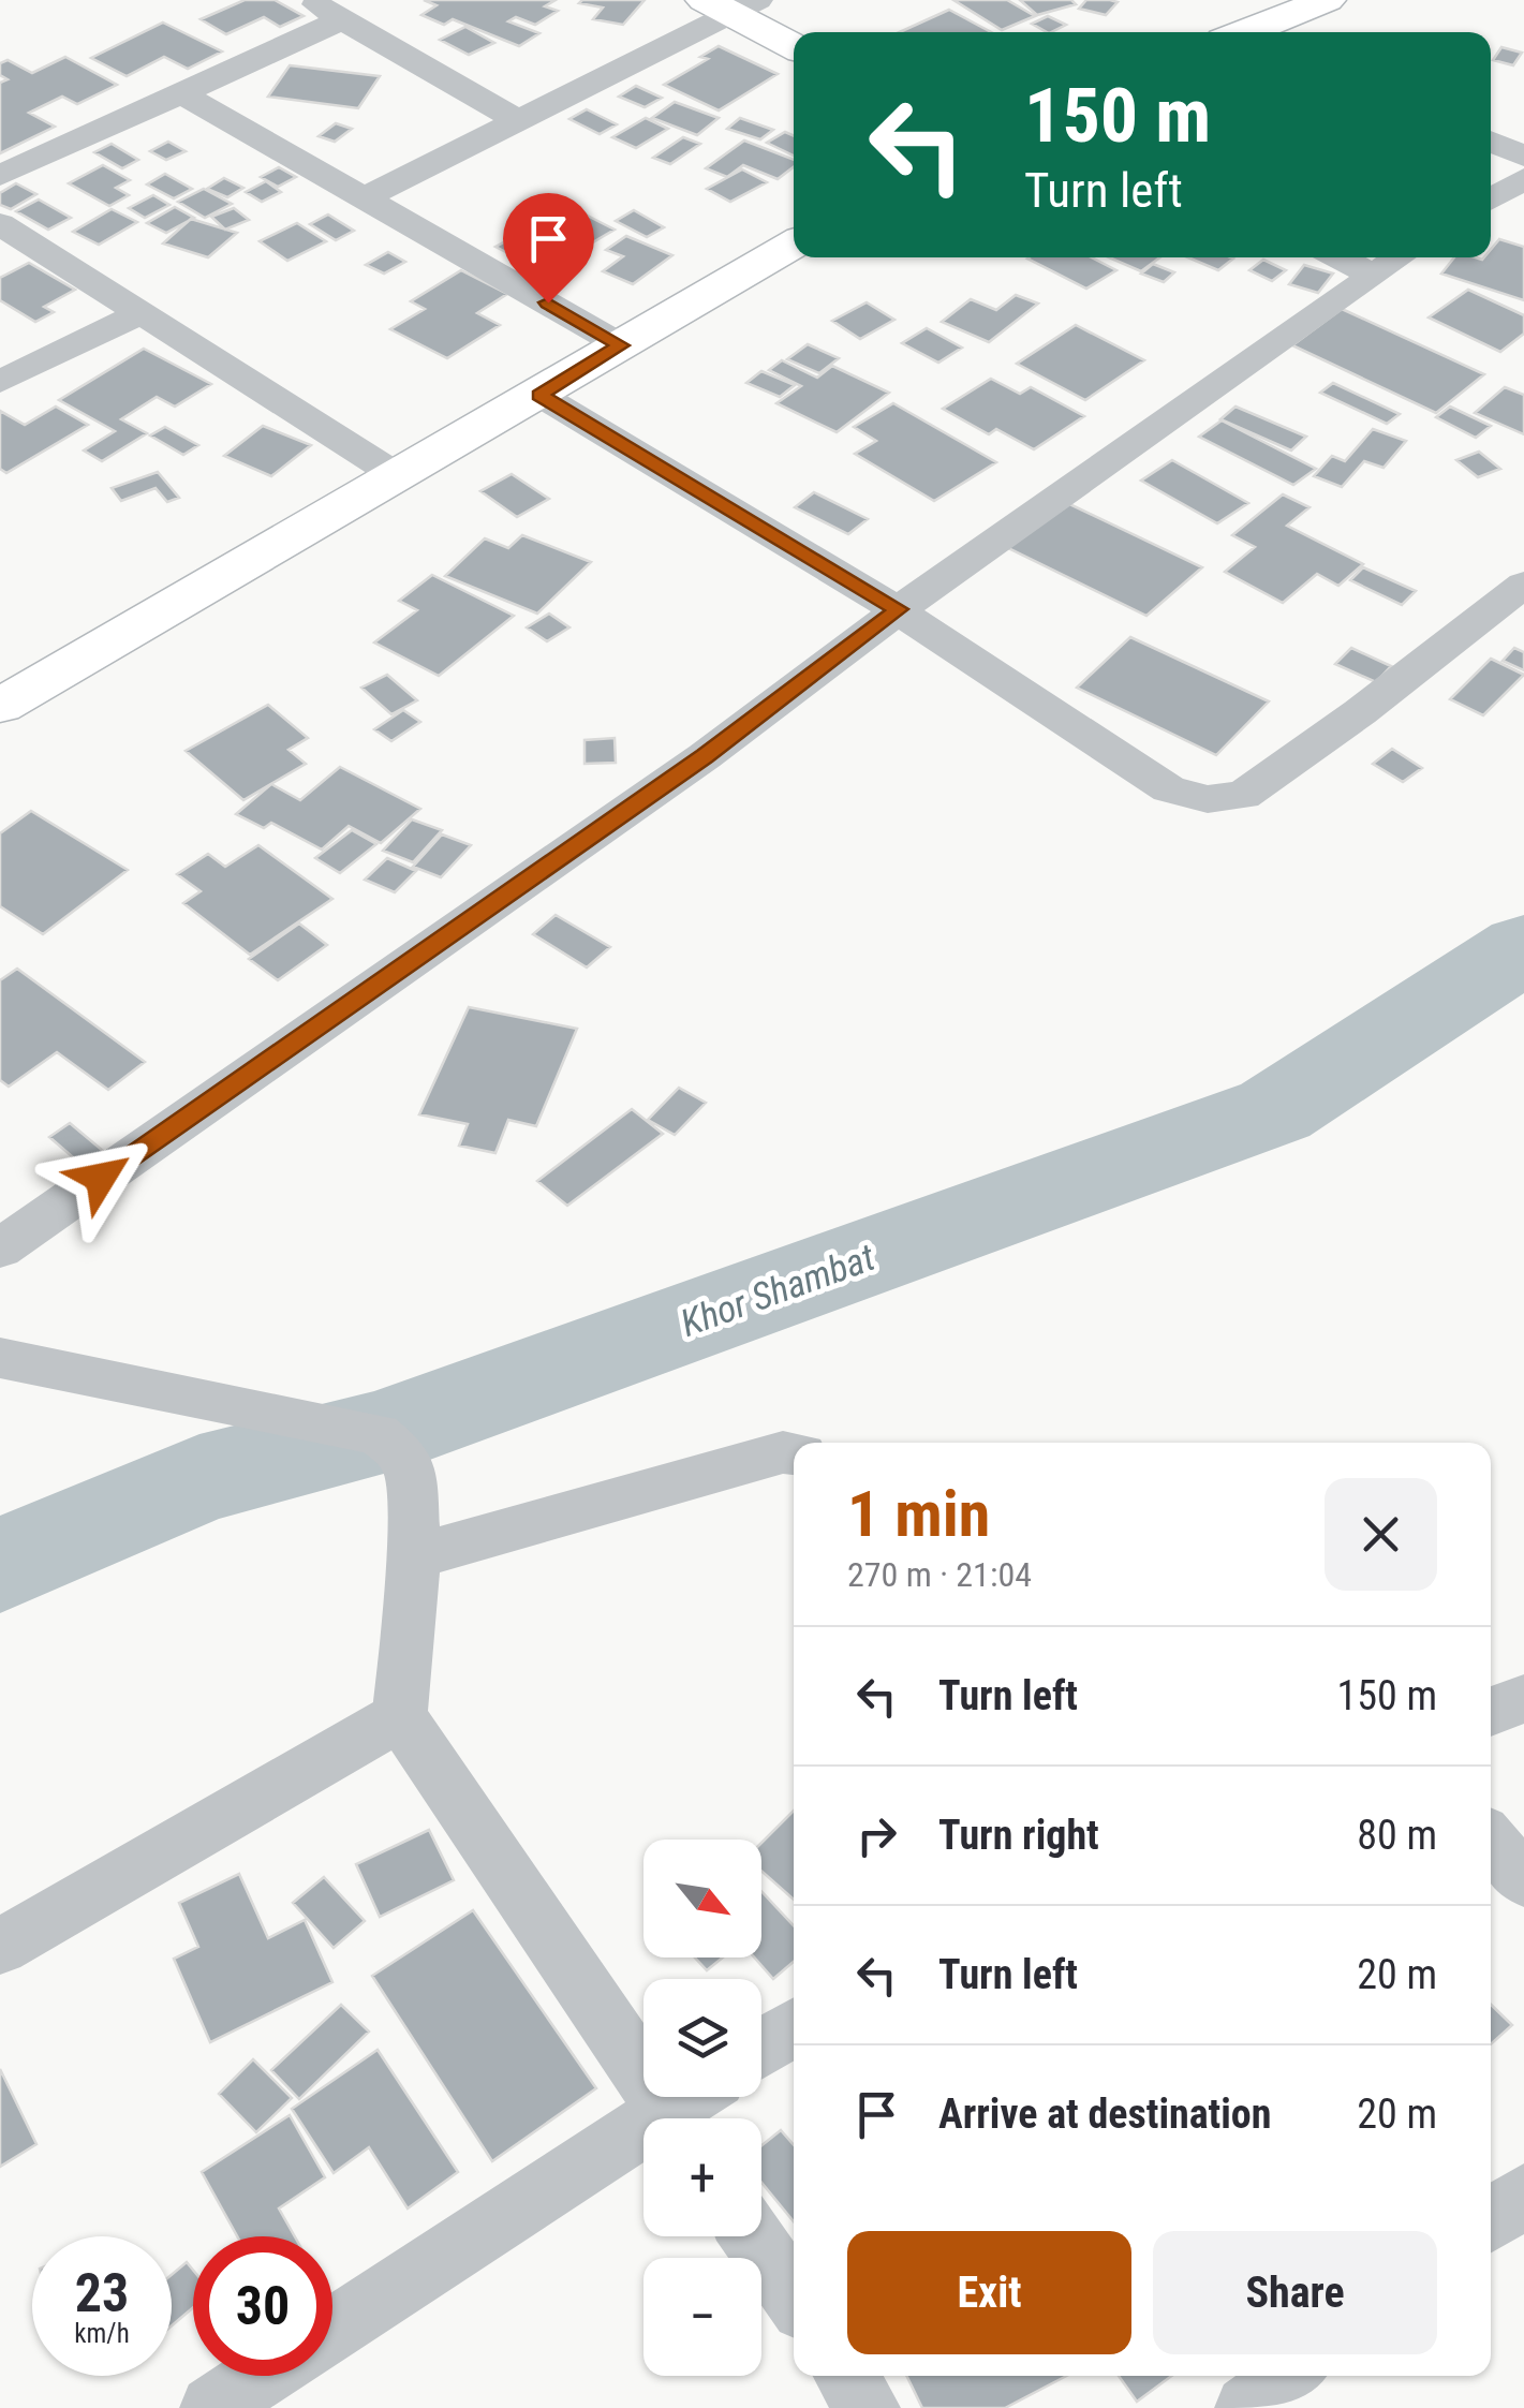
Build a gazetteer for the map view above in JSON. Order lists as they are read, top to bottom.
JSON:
{
  "water": ["Khor Shambat"],
  "north": "bottom right",
  "page": {
    "turn": ["150 m", "Turn left"],
    "heading": ["1 min", "270 m · 21:04"],
    "list": [
      {
        "name": "Turn left",
        "value": "150 m"
      },
      {
        "name": "Turn right",
        "value": "80 m"
      },
      {
        "name": "Turn left",
        "value": "20 m"
      },
      {
        "name": "Arrive at destination",
        "value": "20 m"
      }
    ],
    "map_buttons": ["+", "−"],
    "buttons": ["Exit", "Share"],
    "speed": "23 km/h",
    "limit": "30"
  }
}
